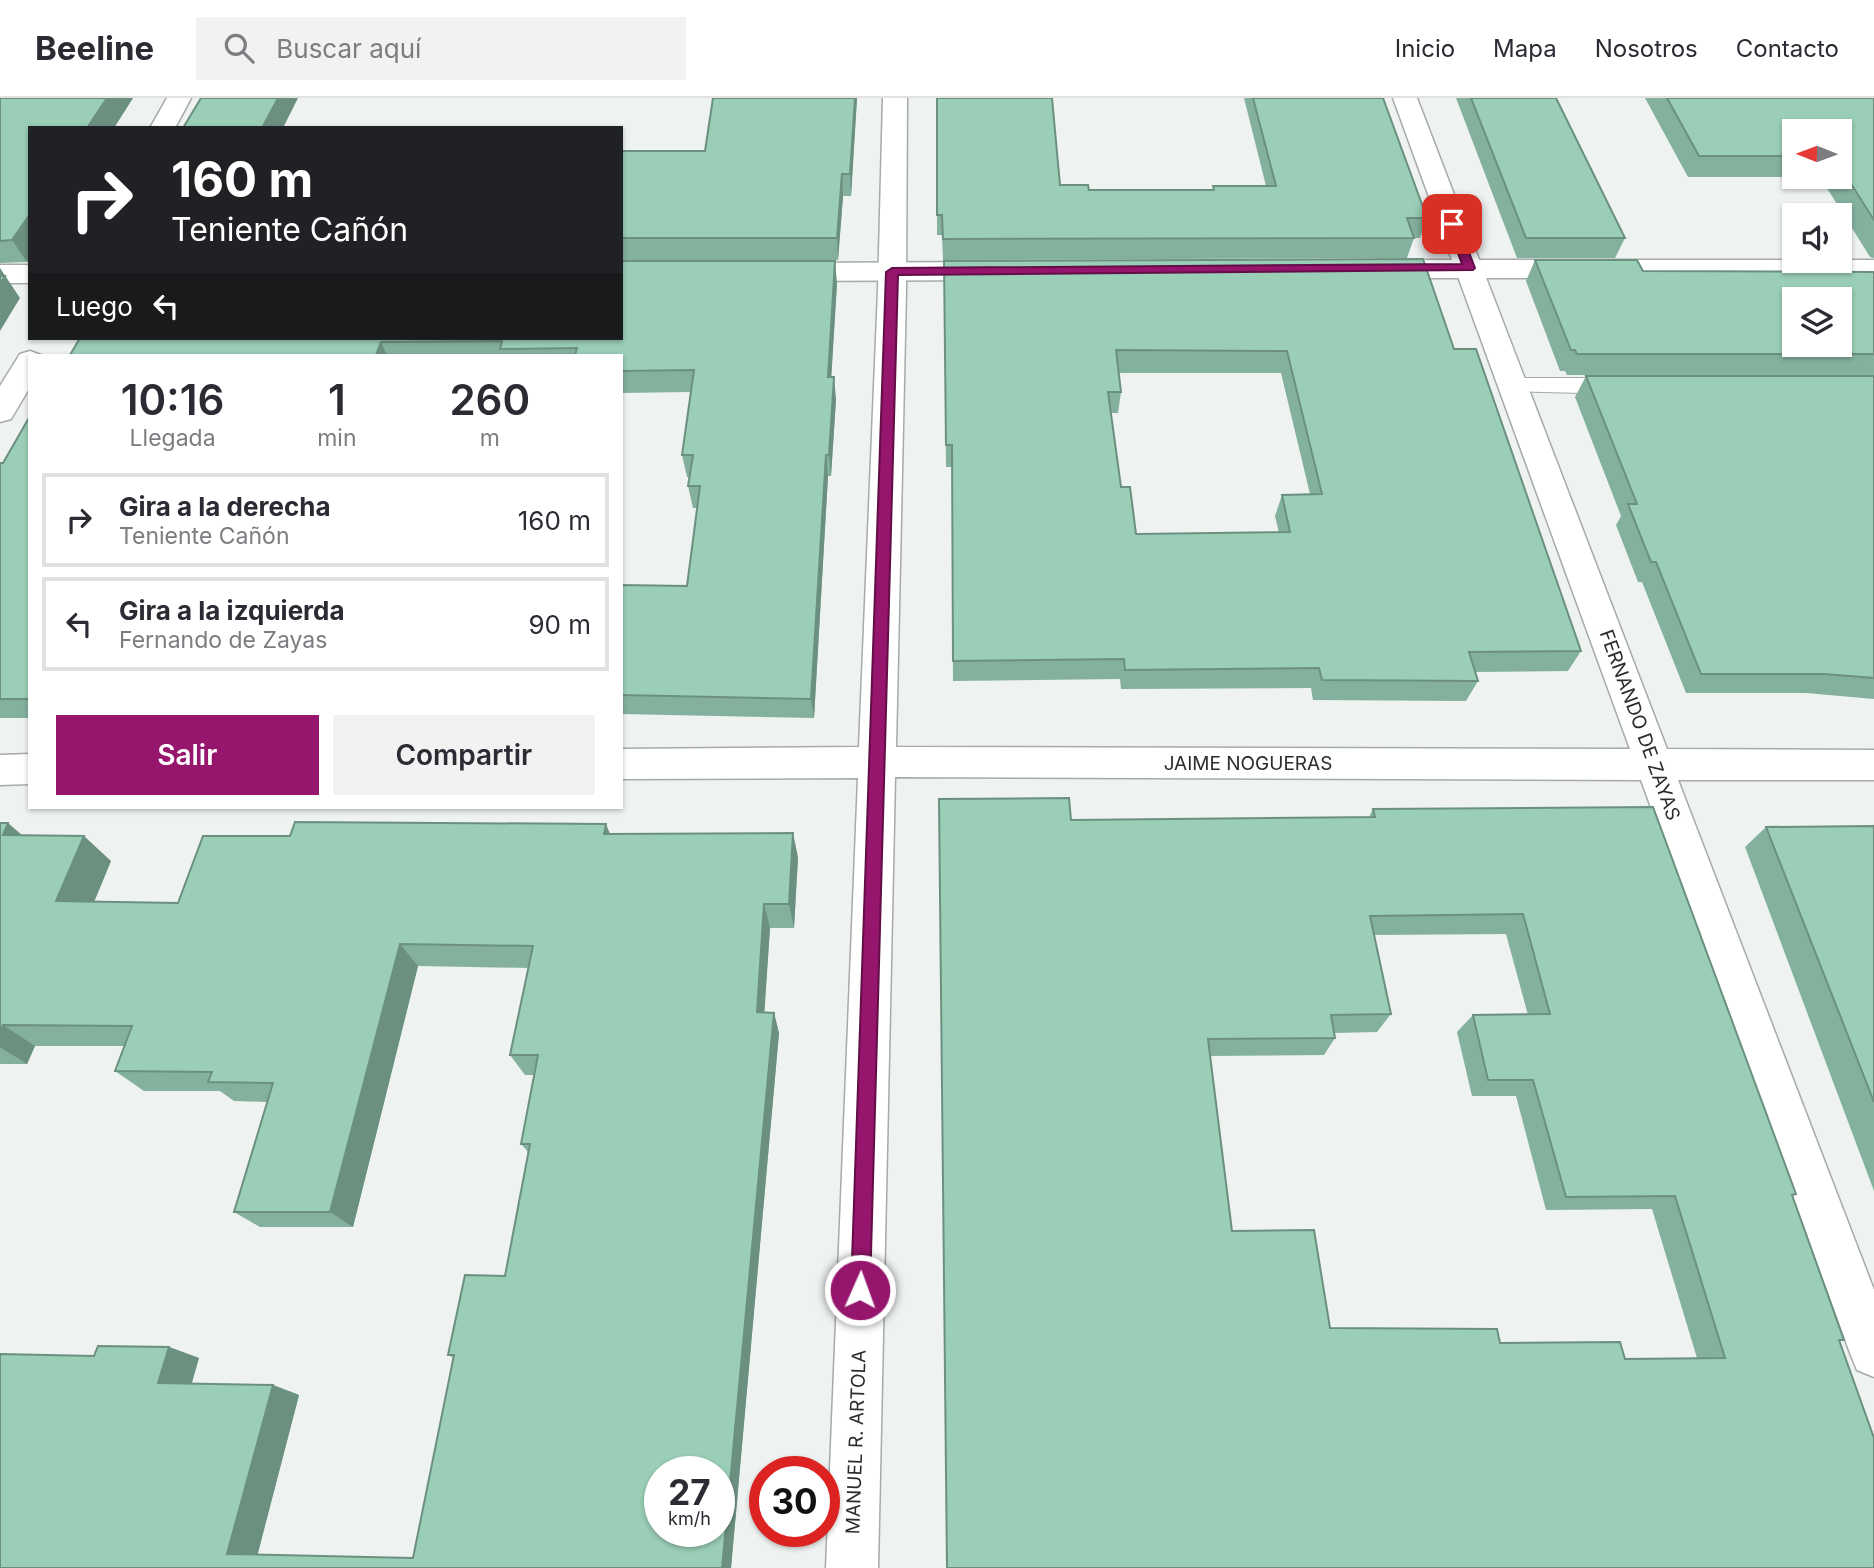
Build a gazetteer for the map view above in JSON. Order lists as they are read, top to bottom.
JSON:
{
  "streets": {
    "street": ["FERNANDO DE ZAYAS", "JAIME NOGUERAS", "MANUEL R. ARTOLA"]
  },
  "crossings": [
    ["FERNANDO DE ZAYAS", "JAIME NOGUERAS"],
    ["JAIME NOGUERAS", "MANUEL R. ARTOLA"]
  ],
  "north": "left",
  "page": {
    "header": "Beeline",
    "search": "Buscar aquí",
    "nav": [
      "Inicio",
      "Mapa",
      "Nosotros",
      "Contacto"
    ],
    "turn": ["160 m", "Teniente Cañón"],
    "then": "Luego",
    "eta": [
      "10:16",
      "Llegada",
      "1",
      "min",
      "260",
      "m"
    ],
    "list": [
      {
        "name": "Gira a la derecha",
        "note": "Teniente Cañón",
        "value": "160 m"
      },
      {
        "name": "Gira a la izquierda",
        "note": "Fernando de Zayas",
        "value": "90 m"
      }
    ],
    "buttons": ["Salir", "Compartir"],
    "speed": "27 km/h",
    "limit": "30"
  }
}
